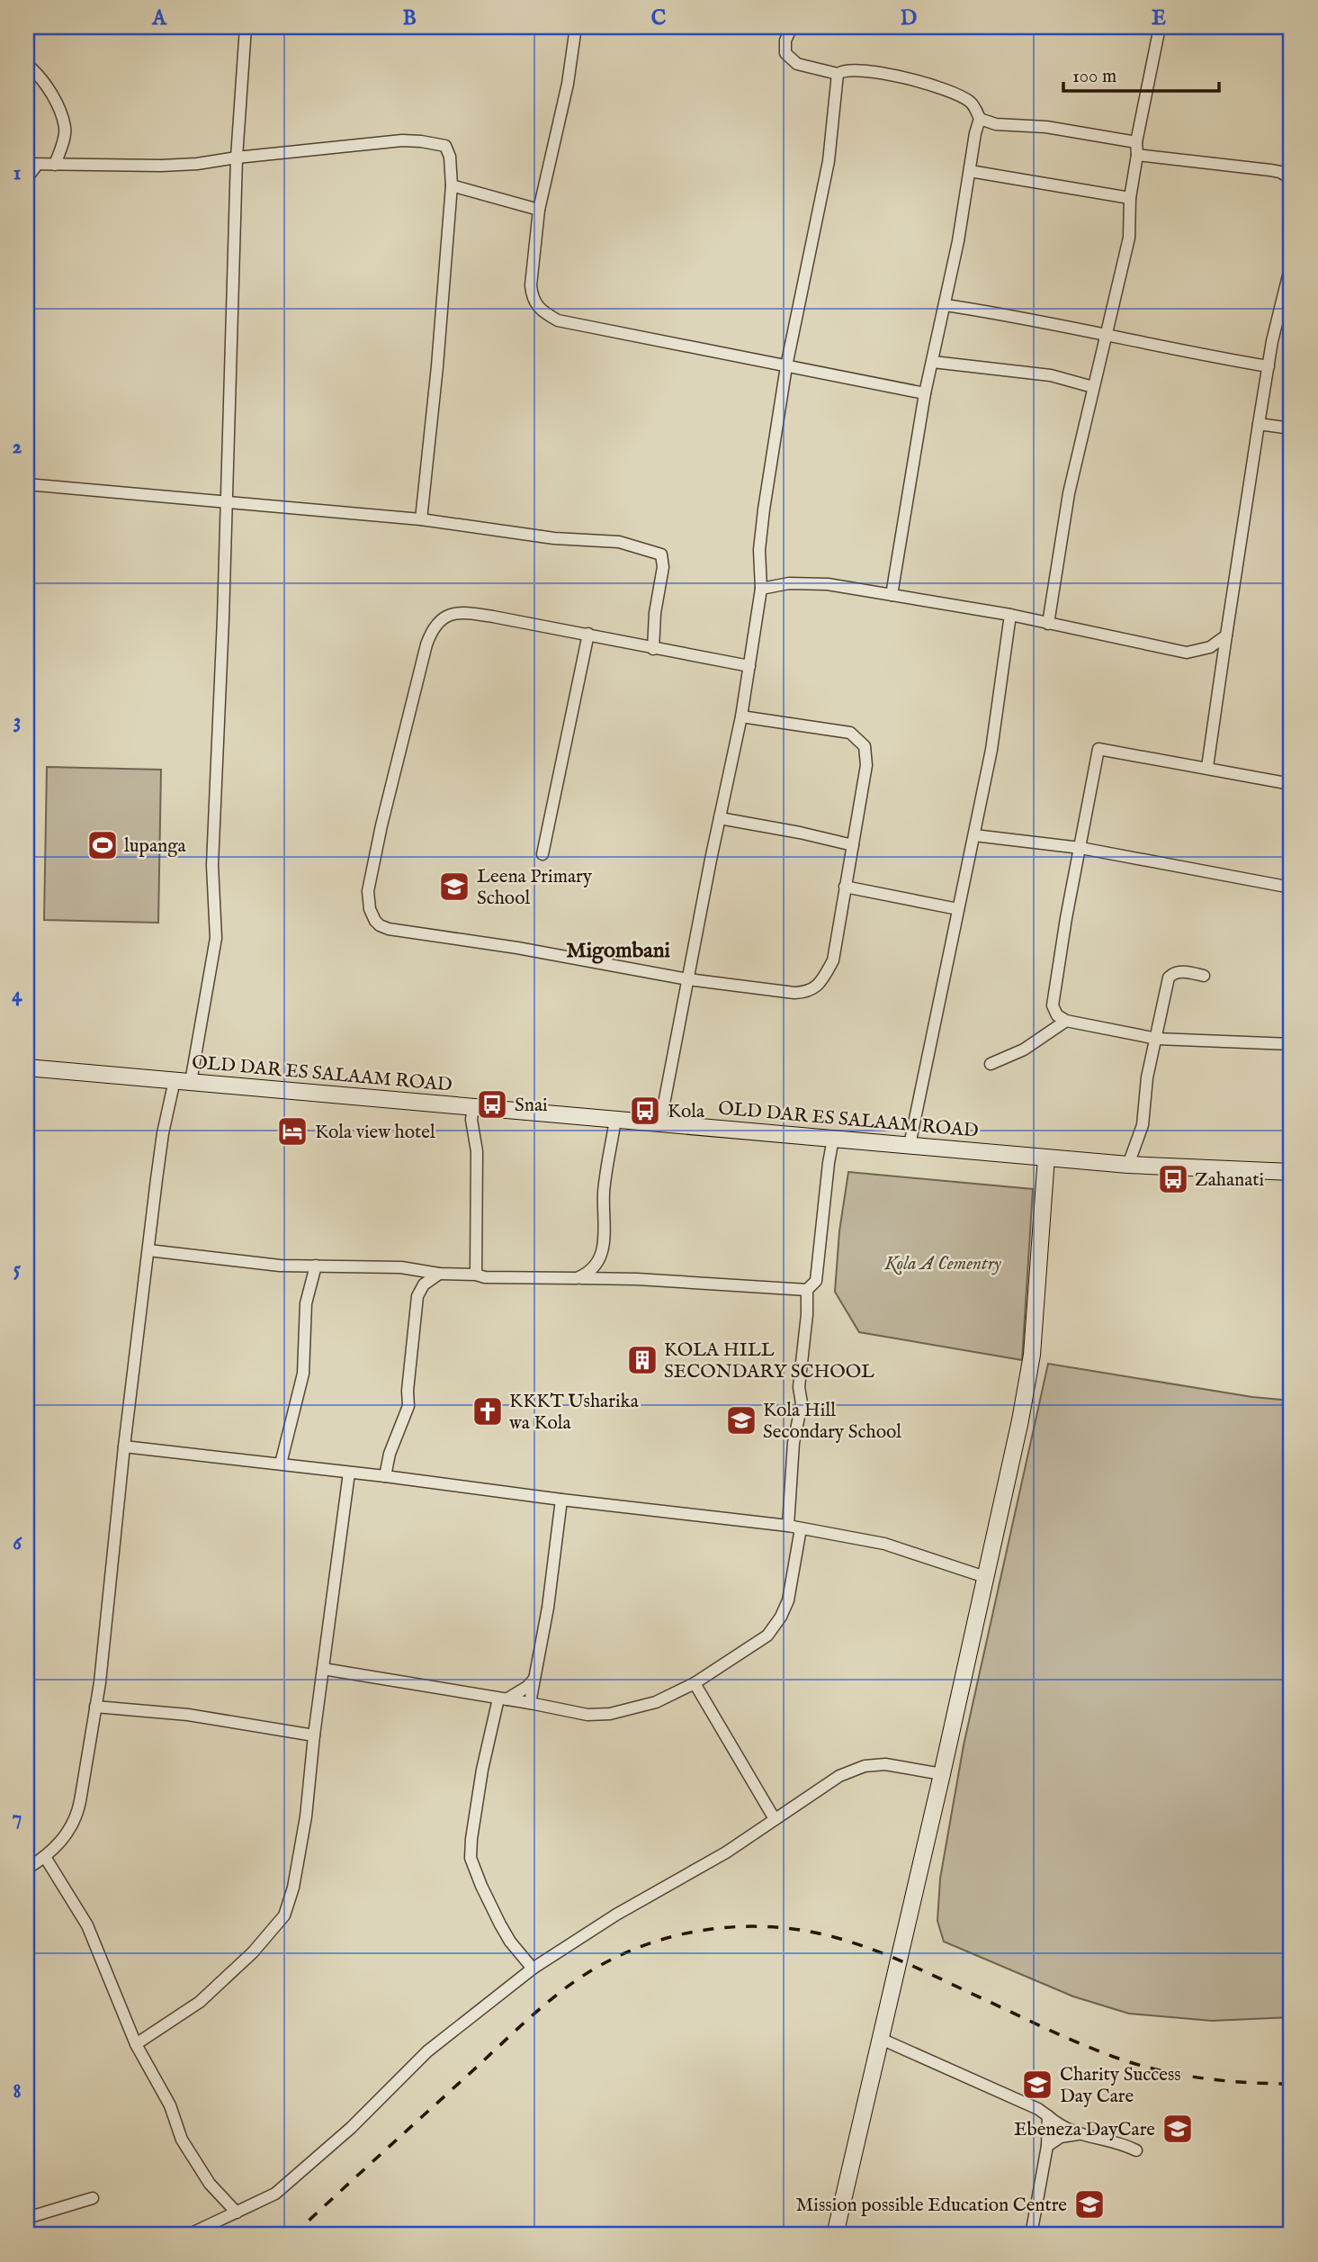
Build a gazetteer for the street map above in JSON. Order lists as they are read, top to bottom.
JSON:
{
  "streets": {
    "main road": ["OLD DAR ES SALAAM ROAD"]
  },
  "districts": ["Migombani"],
  "parks": ["Kola A Cementry"],
  "places": {
    "sports": ["lupanga"],
    "school or university": [
      "Leena Primary School",
      "Kola Hill Secondary School",
      "Charity Success Day Care",
      "Ebeneza DayCare",
      "Mission possible Education Centre"
    ],
    "bus stop": ["Snai", "Kola", "Zahanati"],
    "hotel": ["Kola view hotel"],
    "building": ["KOLA HILL SECONDARY SCHOOL"],
    "church": ["KKKT Usharika wa Kola"]
  },
  "scale_bar": "100 m",
  "grid": {
    "columns": [
      "A",
      "B",
      "C",
      "D",
      "E"
    ],
    "rows": [
      "1",
      "2",
      "3",
      "4",
      "5",
      "6",
      "7",
      "8"
    ]
  }
}
